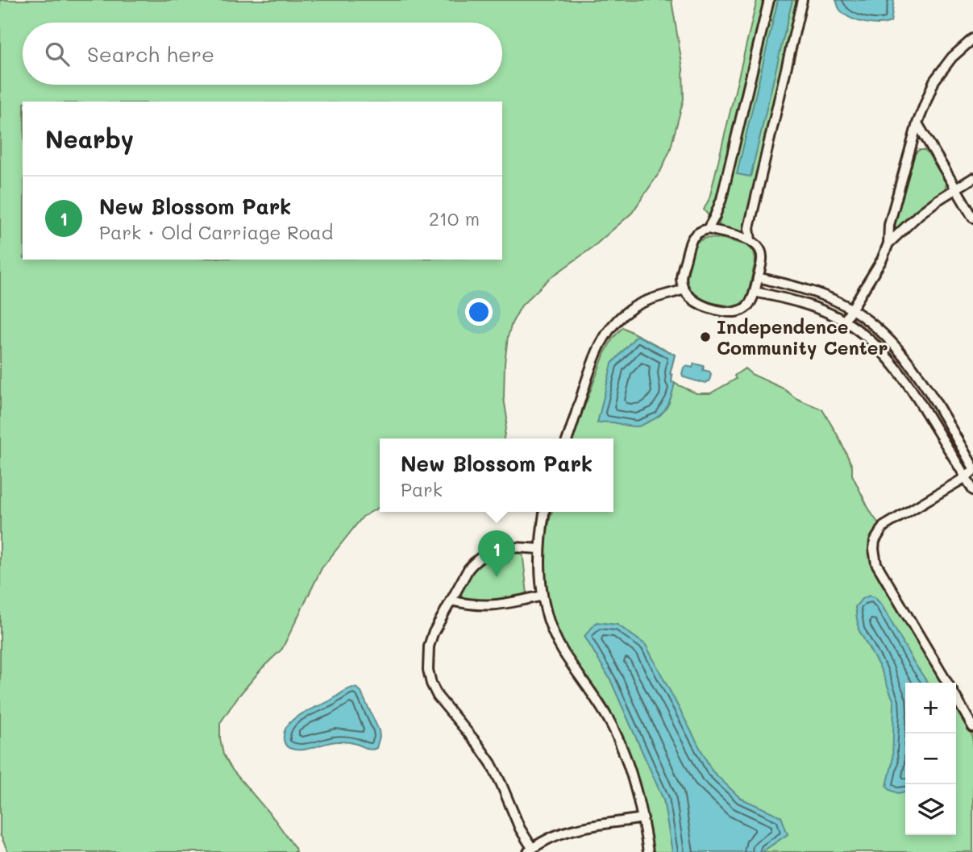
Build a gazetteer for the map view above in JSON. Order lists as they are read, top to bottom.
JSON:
{
  "places": ["Independence Community Center"],
  "page": {
    "search": "Search here",
    "heading": "Nearby",
    "list": [
      {
        "mark": "1",
        "name": "New Blossom Park",
        "note": "Park · Old Carriage Road",
        "value": "210 m"
      }
    ],
    "popup": ["New Blossom Park", "Park"],
    "pins": "1",
    "map_buttons": ["+", "−"]
  }
}
